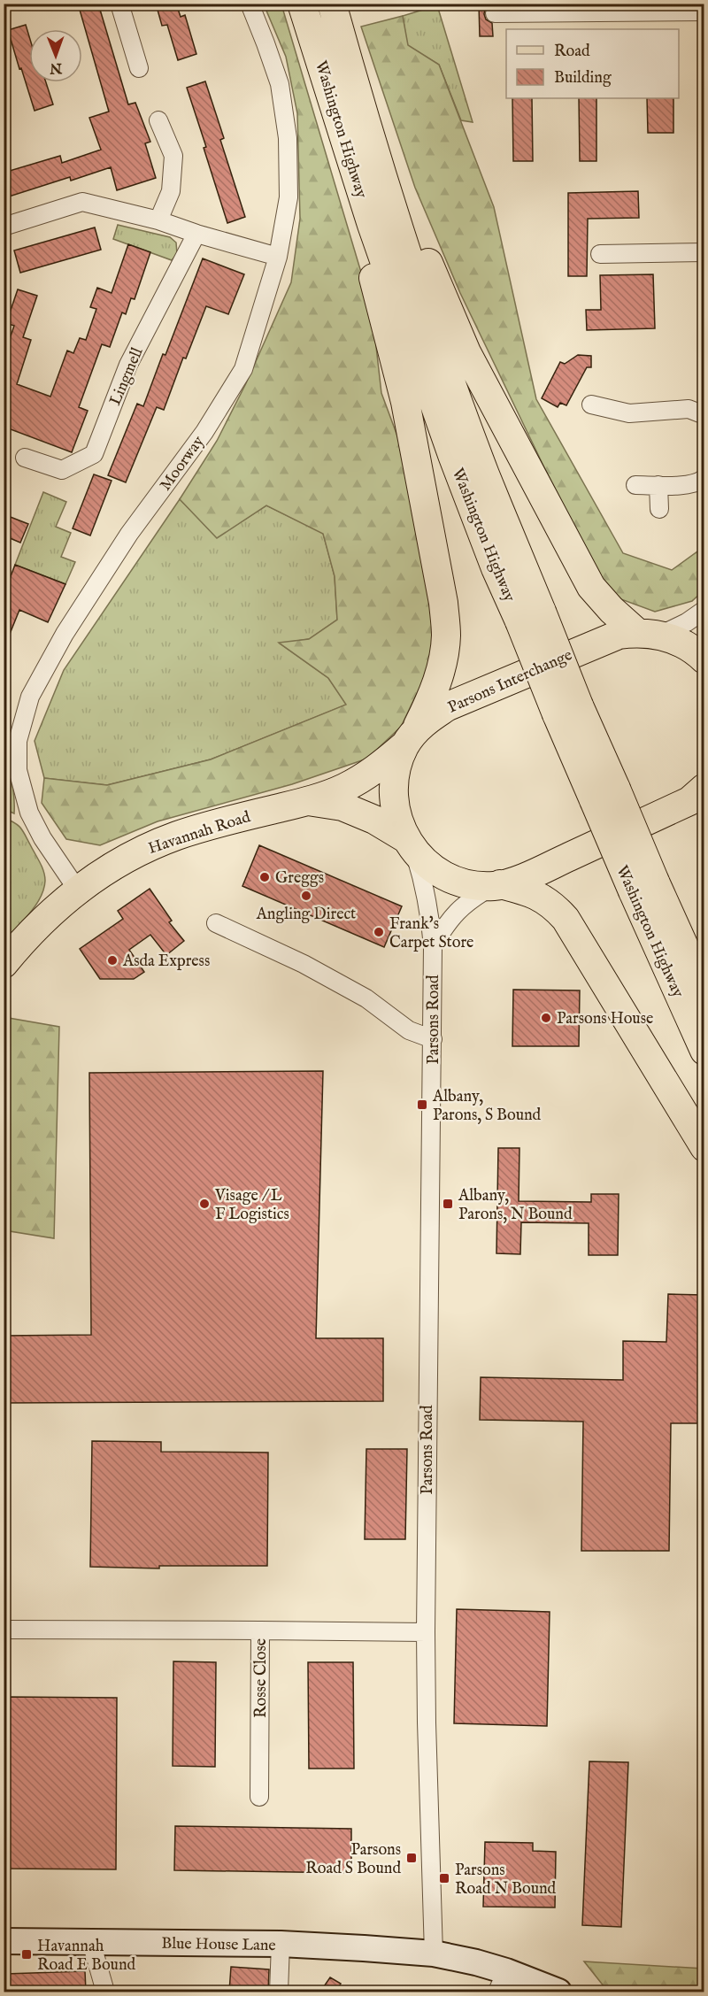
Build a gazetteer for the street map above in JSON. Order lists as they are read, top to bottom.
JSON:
{
  "streets": {
    "main road": ["Washington Highway", "Parsons Interchange", "Havannah Road"],
    "street": [
      "Lingmell",
      "Moorway",
      "Parsons Road",
      "Rosse Close",
      "Blue House Lane"
    ]
  },
  "crossings": [
    ["Moorway", "Havannah Road"],
    ["Parsons Interchange", "Havannah Road"],
    ["Parsons Interchange", "Parsons Road"],
    ["Havannah Road", "Parsons Road"],
    ["Parsons Road", "Rosse Close"],
    ["Parsons Road", "Blue House Lane"]
  ],
  "places": {
    "other": [
      "Greggs",
      "Angling Direct",
      "Frank's Carpet Store",
      "Asda Express",
      "Parsons House",
      "Visage / L F Logistics"
    ],
    "transit": [
      "Albany, Parons, S Bound",
      "Albany, Parons, N Bound",
      "Parsons Road S Bound",
      "Parsons Road N Bound",
      "Havannah Road E Bound"
    ]
  },
  "legend": ["Road", "Building"],
  "north": "bottom"
}
